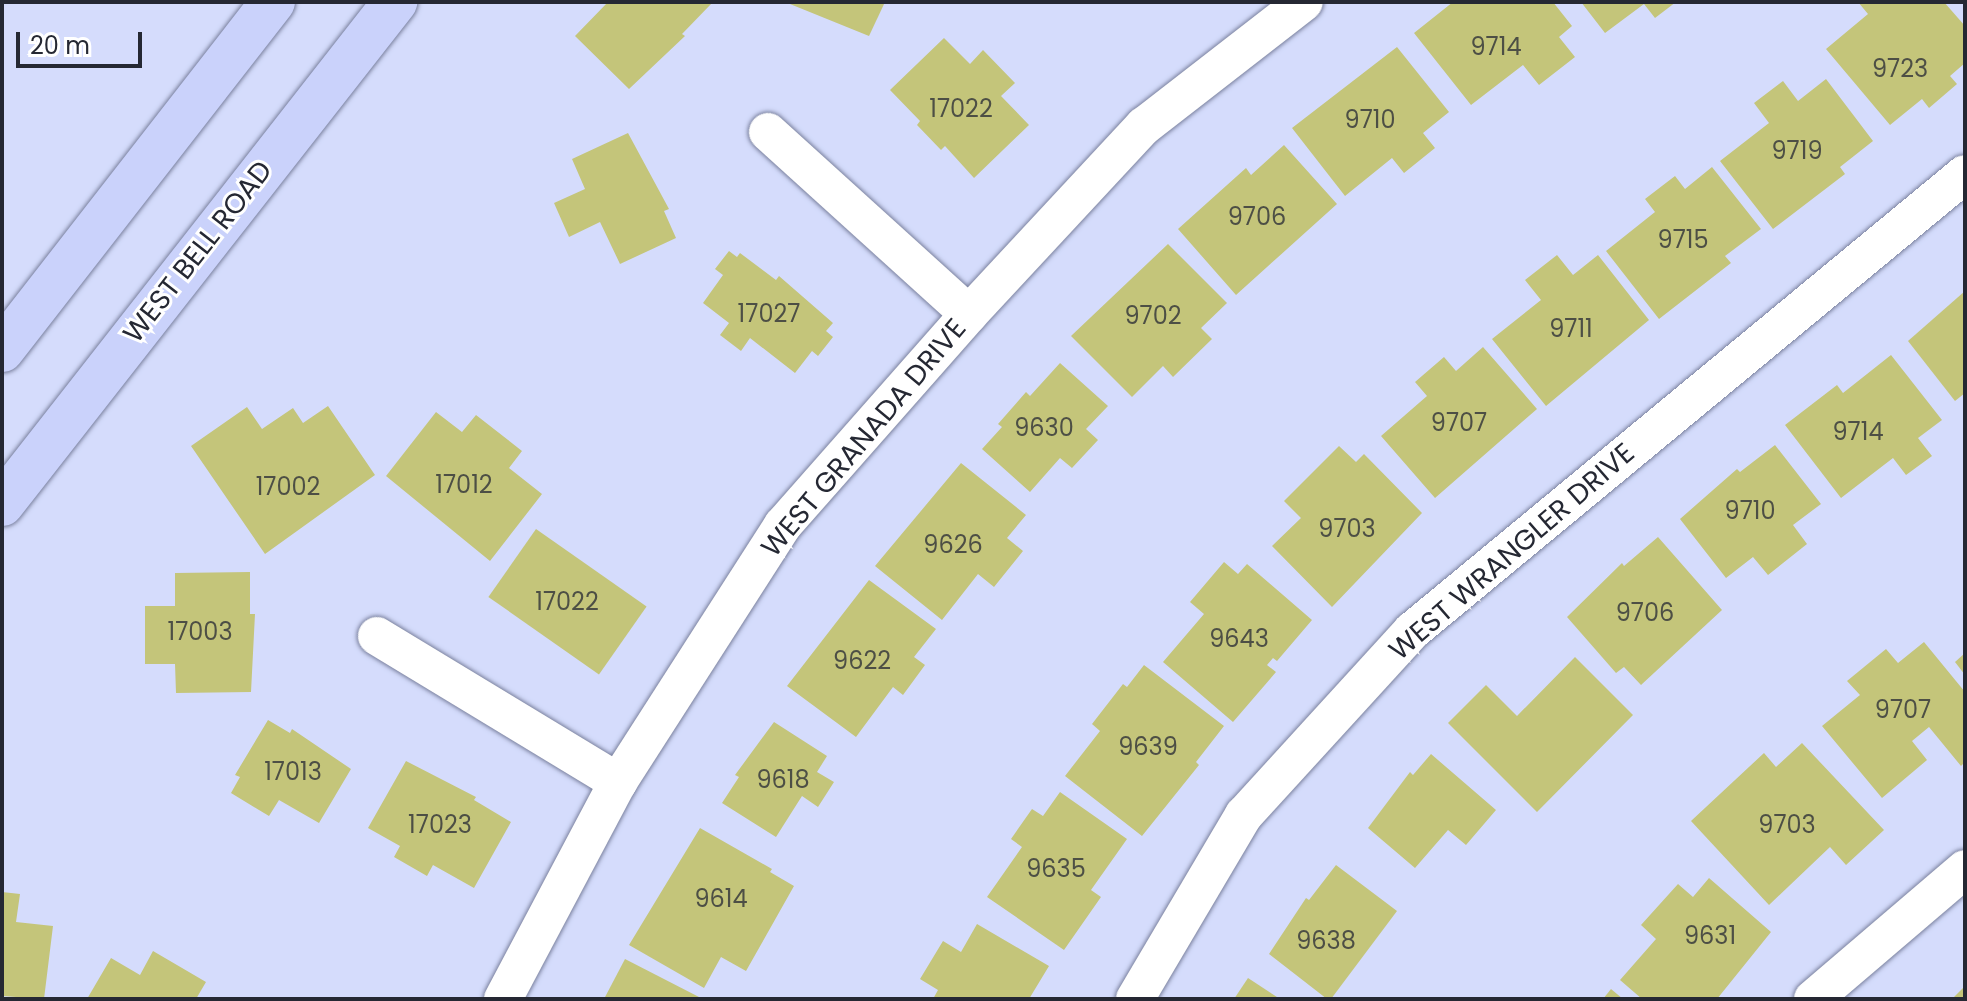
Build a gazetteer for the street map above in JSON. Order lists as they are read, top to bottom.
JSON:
{
  "streets": {
    "main road": ["WEST BELL ROAD"],
    "street": ["WEST GRANADA DRIVE", "WEST WRANGLER DRIVE"]
  },
  "house_numbers": [
    "9714",
    "9723",
    "17022",
    "9710",
    "9719",
    "9706",
    "9715",
    "17027",
    "9702",
    "9711",
    "9707",
    "9630",
    "9714",
    "17012",
    "17002",
    "9710",
    "9703",
    "9626",
    "17022",
    "9706",
    "17003",
    "9643",
    "9622",
    "9707",
    "9639",
    "17013",
    "9618",
    "17023",
    "9703",
    "9635",
    "9614",
    "9631",
    "9638"
  ],
  "scale_bar": "20 m"
}
